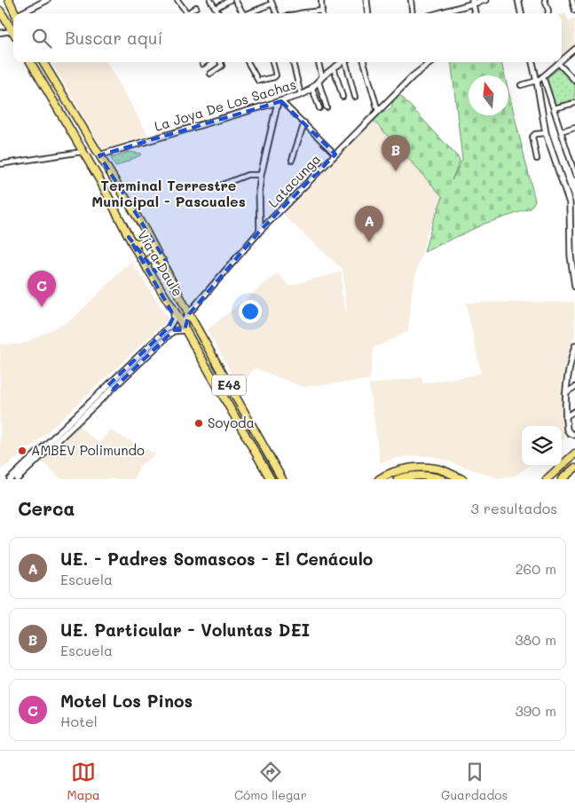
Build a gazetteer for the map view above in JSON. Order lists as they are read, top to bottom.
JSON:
{
  "streets": {
    "highway": ["Vía a Daule", "E48"],
    "street": ["La Joya De Los Sachas", "Latacunga"]
  },
  "crossings": [
    ["La Joya De Los Sachas", "Vía a Daule"],
    ["Latacunga", "Vía a Daule"]
  ],
  "districts": ["Terminal Terrestre Municipal - Pascuales"],
  "places": ["Soyoda", "AMBEV Polimundo"],
  "north": "top",
  "page": {
    "search": "Buscar aquí",
    "pins": ["B", "A", "C"],
    "heading": ["Cerca", "3 resultados"],
    "list": [
      {
        "mark": "A",
        "name": "UE. - Padres Somascos - El Cenáculo",
        "note": "Escuela",
        "value": "260 m"
      },
      {
        "mark": "B",
        "name": "UE. Particular - Voluntas DEI",
        "note": "Escuela",
        "value": "380 m"
      },
      {
        "mark": "C",
        "name": "Motel Los Pinos",
        "note": "Hotel",
        "value": "390 m"
      }
    ],
    "nav": ["Mapa", "Cómo llegar", "Guardados"]
  }
}
